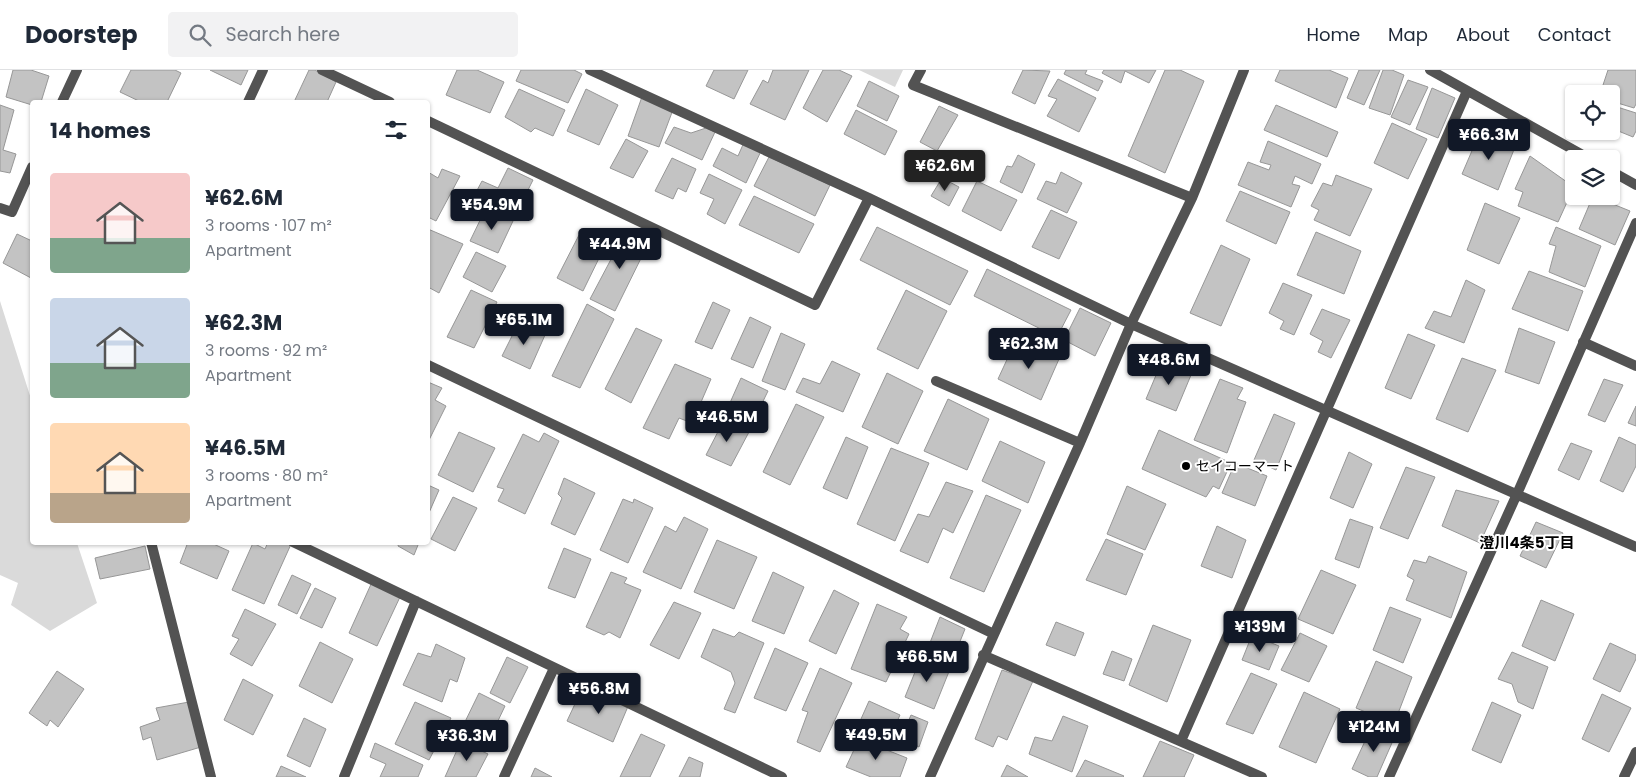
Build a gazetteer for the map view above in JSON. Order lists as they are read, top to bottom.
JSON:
{
  "districts": ["澄川4条5丁目"],
  "places": ["セイコーマート"],
  "page": {
    "header": "Doorstep",
    "search": "Search here",
    "nav": [
      "Home",
      "Map",
      "About",
      "Contact"
    ],
    "heading": "14 homes",
    "price": [
      "¥66.3M",
      "¥62.6M",
      "¥54.9M",
      "¥44.9M",
      "¥65.1M",
      "¥62.3M",
      "¥48.6M",
      "¥46.5M",
      "¥139M",
      "¥66.5M",
      "¥56.8M",
      "¥124M",
      "¥49.5M",
      "¥36.3M"
    ],
    "list": [
      {
        "name": "¥62.6M",
        "note": "3 rooms · 107 m² · Apartment"
      },
      {
        "name": "¥62.3M",
        "note": "3 rooms · 92 m² · Apartment"
      },
      {
        "name": "¥46.5M",
        "note": "3 rooms · 80 m² · Apartment"
      }
    ]
  }
}
